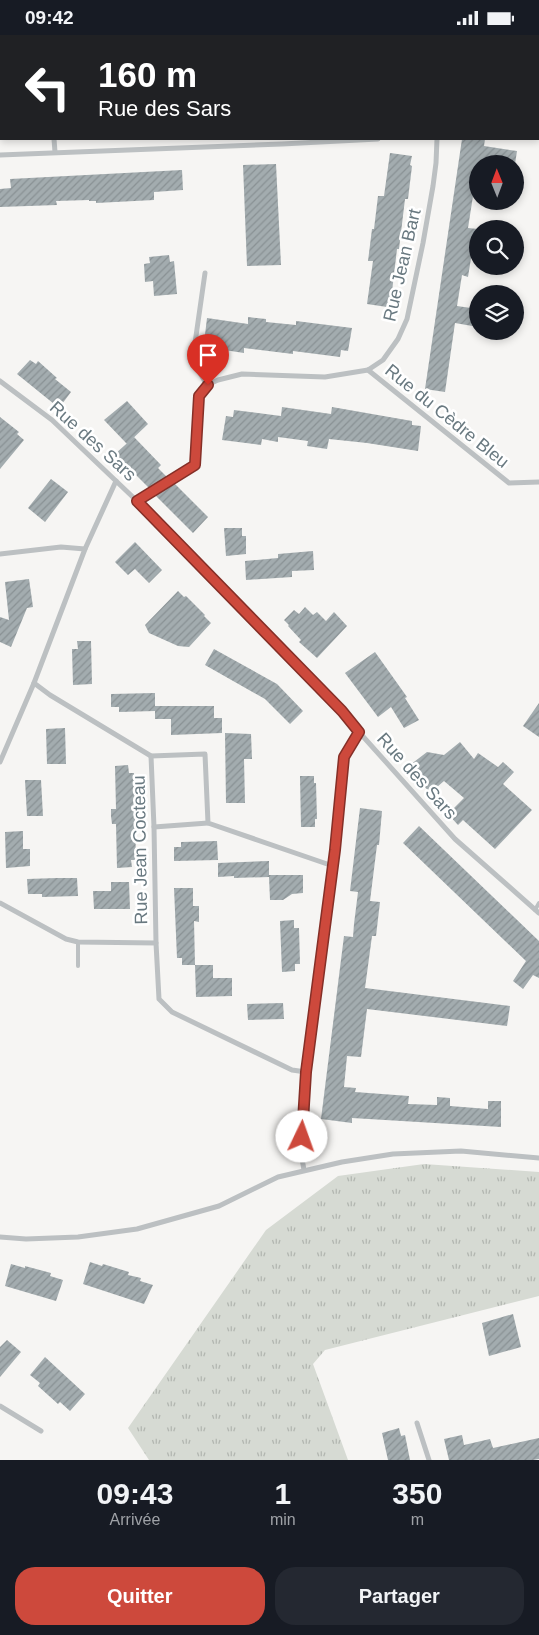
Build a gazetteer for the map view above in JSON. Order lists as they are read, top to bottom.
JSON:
{
  "streets": {
    "street": [
      "Rue Jean Bart",
      "Rue du Cèdre Bleu",
      "Rue des Sars",
      "Rue Jean Cocteau"
    ]
  },
  "crossings": [
    ["Rue Jean Bart", "Rue du Cèdre Bleu"]
  ],
  "north": "top",
  "page": {
    "status": "09:42",
    "turn": ["160 m", "Rue des Sars"],
    "eta": [
      "09:43",
      "Arrivée",
      "1",
      "min",
      "350",
      "m"
    ],
    "buttons": ["Quitter", "Partager"]
  }
}
